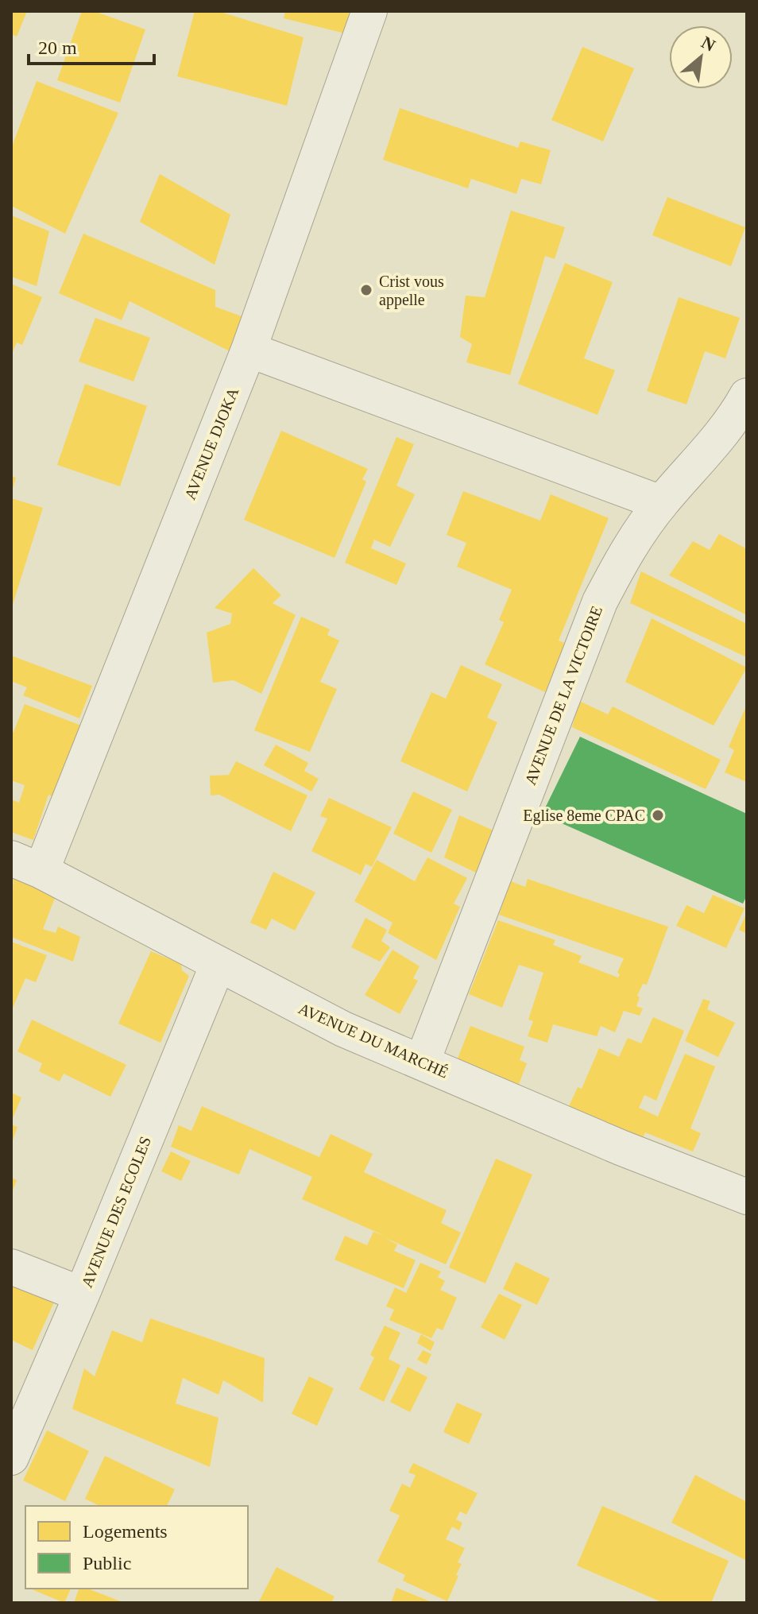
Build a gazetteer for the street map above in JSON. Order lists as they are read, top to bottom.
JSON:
{
  "streets": {
    "street": [
      "AVENUE DJOKA",
      "AVENUE DE LA VICTOIRE",
      "AVENUE DU MARCHÉ",
      "AVENUE DES ECOLES"
    ]
  },
  "crossings": [
    ["AVENUE DJOKA", "AVENUE DU MARCHÉ"],
    ["AVENUE DE LA VICTOIRE", "AVENUE DU MARCHÉ"],
    ["AVENUE DU MARCHÉ", "AVENUE DES ECOLES"]
  ],
  "places": ["Crist vous appelle", "Eglise 8eme CPAC"],
  "legend": ["Logements", "Public"],
  "scale_bar": "20 m",
  "north": "top right"
}
